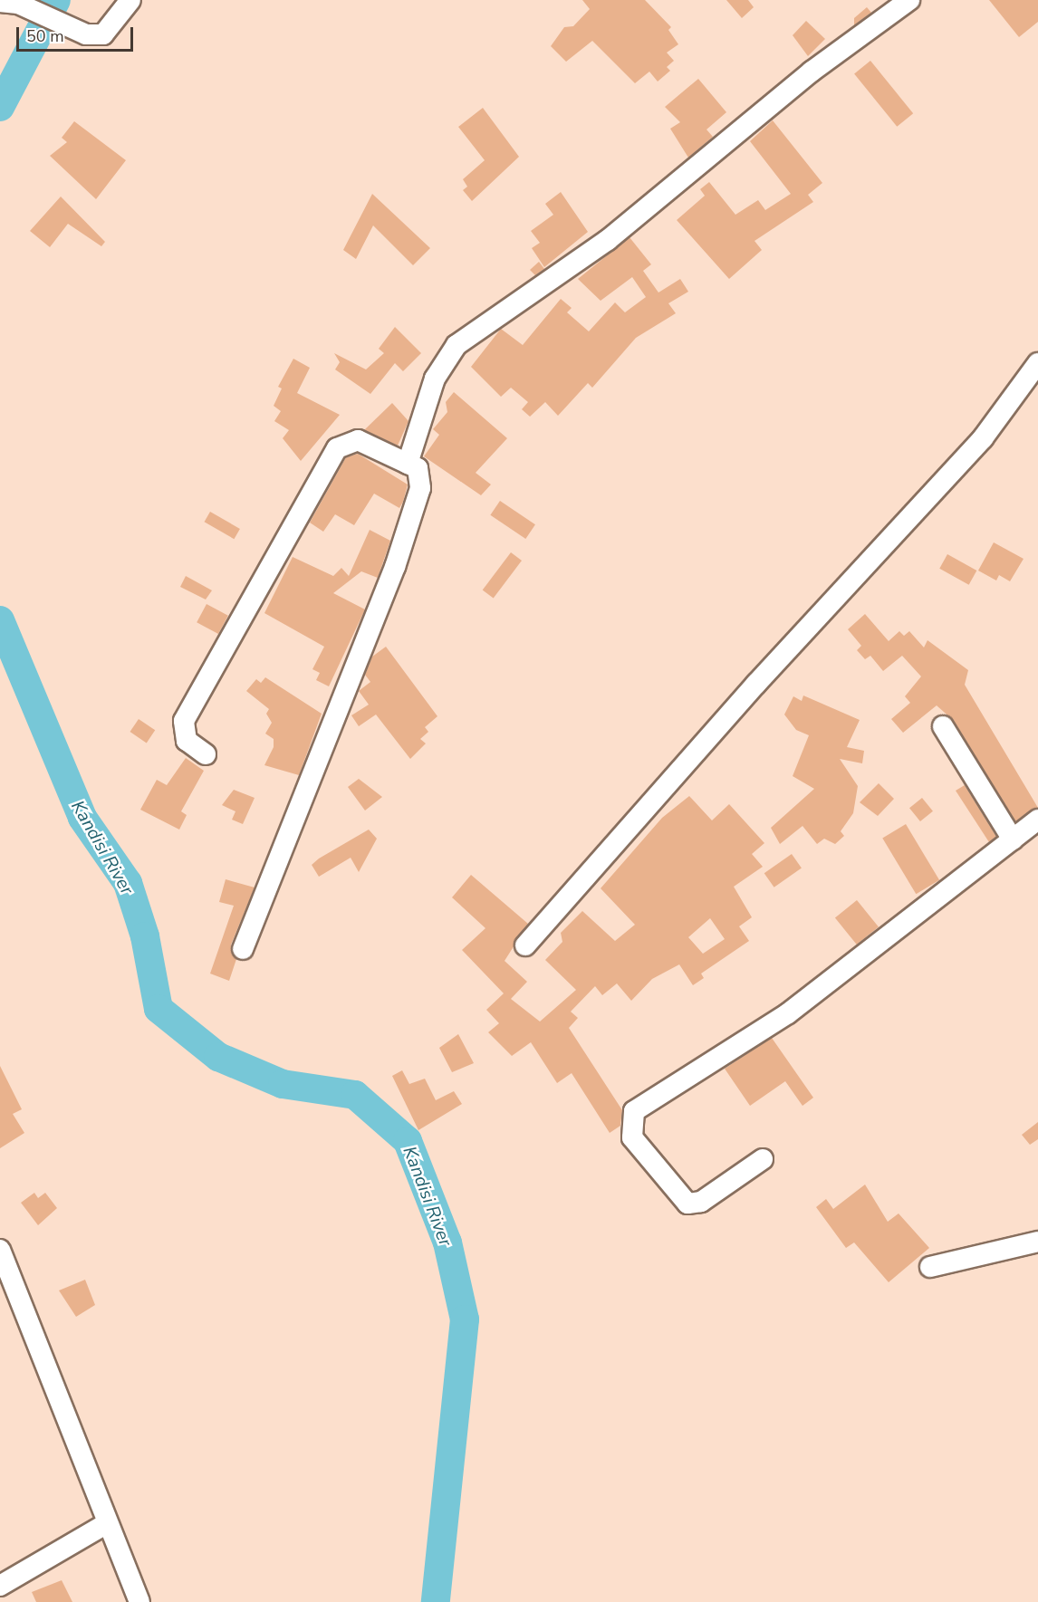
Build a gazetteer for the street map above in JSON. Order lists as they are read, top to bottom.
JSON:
{
  "water": ["Kandisi River"],
  "scale_bar": "50 m"
}
